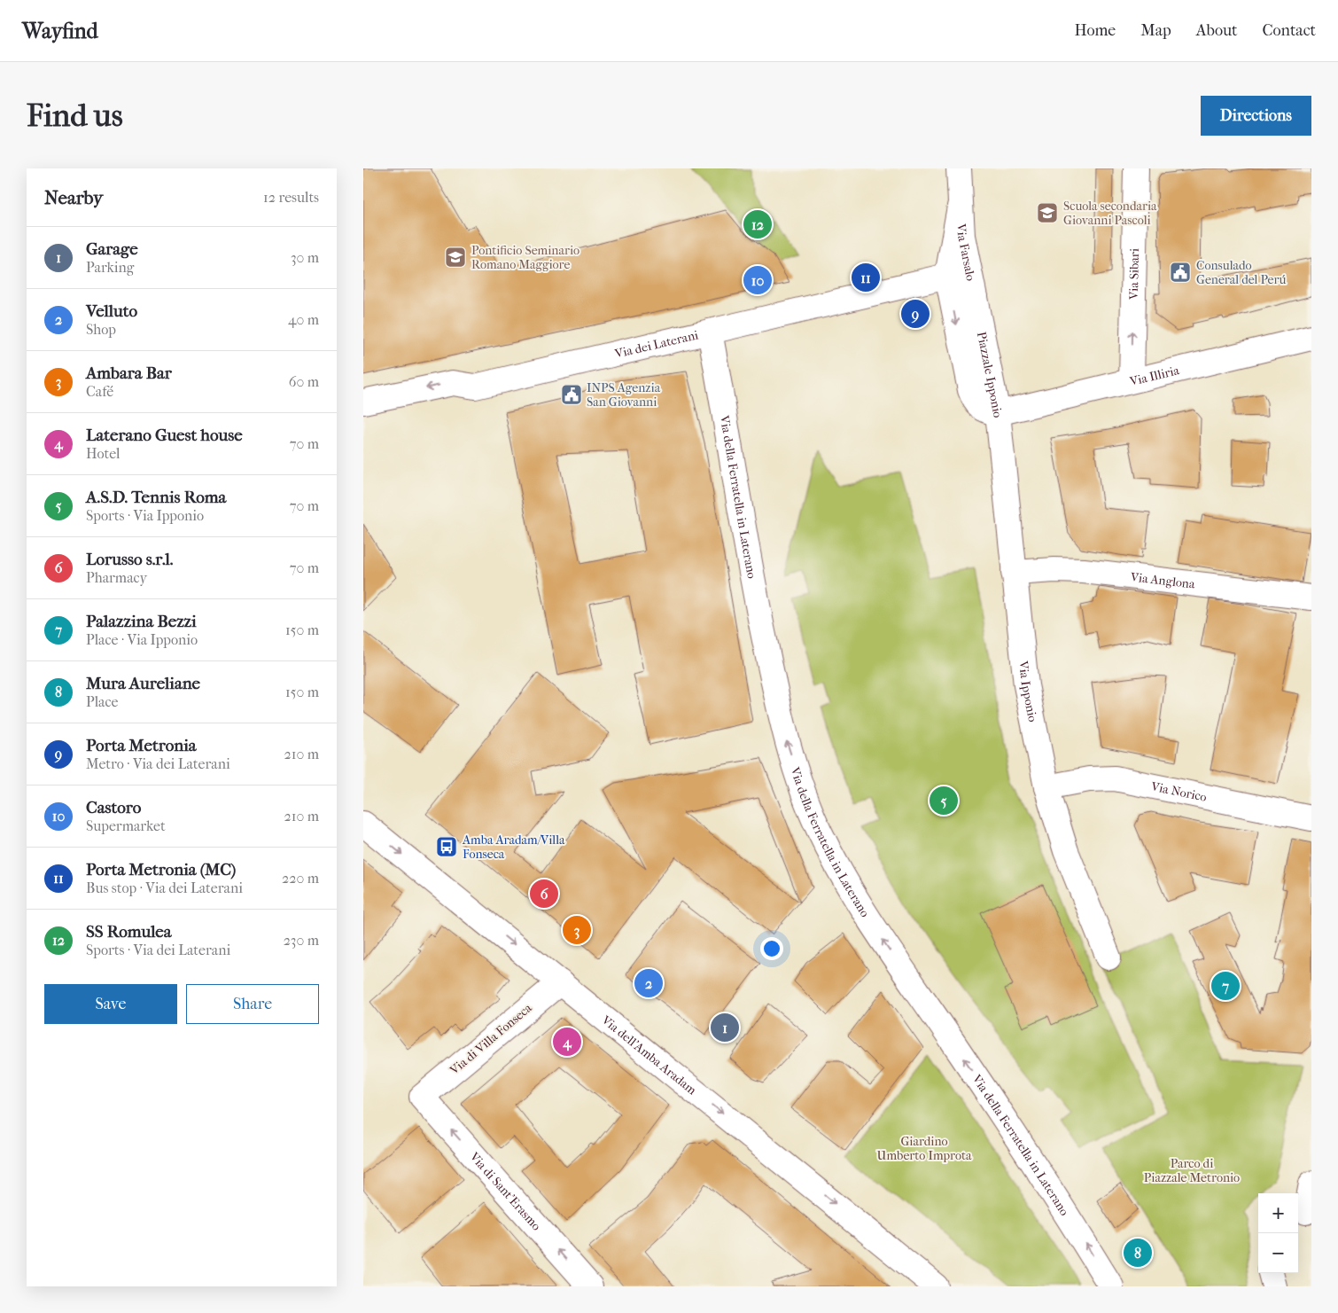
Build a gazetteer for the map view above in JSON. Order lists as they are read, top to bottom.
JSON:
{
  "streets": {
    "street": [
      "Via Farsalo",
      "Via Sibari",
      "Via dei Laterani",
      "Piazzale Ipponio",
      "Via Illiria",
      "Via della Ferratella in Laterano",
      "Via Anglona",
      "Via Ipponio",
      "Via Norico",
      "Via di Villa Fonseca",
      "Via dell'Amba Aradam",
      "Via di Sant'Erasmo"
    ]
  },
  "crossings": [
    ["Via Farsalo", "Via dei Laterani"],
    ["Via Farsalo", "Piazzale Ipponio"],
    ["Via Sibari", "Via Illiria"],
    ["Via dei Laterani", "Piazzale Ipponio"],
    ["Via dei Laterani", "Via della Ferratella in Laterano"],
    ["Piazzale Ipponio", "Via Illiria"],
    ["Piazzale Ipponio", "Via Ipponio"],
    ["Via Illiria", "Via Ipponio"],
    ["Via Anglona", "Via Ipponio"],
    ["Via Ipponio", "Via Norico"],
    ["Via di Villa Fonseca", "Via dell'Amba Aradam"],
    ["Via di Villa Fonseca", "Via di Sant'Erasmo"]
  ],
  "one_way": [
    "Via Sibari",
    "Via dei Laterani",
    "Via della Ferratella in Laterano",
    "Via dell'Amba Aradam",
    "Via di Sant'Erasmo"
  ],
  "parks": ["Giardino Umberto Improta", "Parco di Piazzale Metronio"],
  "places": {
    "school or university": ["Scuola secondaria Giovanni Pascoli", "Pontificio Seminario Romano Maggiore"],
    "public building": ["Consulado General del Perú", "INPS Agenzia San Giovanni"],
    "bus stop": ["Amba Aradam/Villa Fonseca"]
  },
  "page": {
    "header": "Wayfind",
    "nav": [
      "Home",
      "Map",
      "About",
      "Contact"
    ],
    "buttons": [
      "Directions",
      ["Save", "Share"]
    ],
    "title": "Find us",
    "heading": ["Nearby", "12 results"],
    "pins": [
      "12",
      "11",
      "10",
      "9",
      "5",
      "6",
      "3",
      "2",
      "7",
      "1",
      "4",
      "8"
    ],
    "list": [
      {
        "mark": "1",
        "name": "Garage",
        "note": "Parking",
        "value": "30 m"
      },
      {
        "mark": "2",
        "name": "Velluto",
        "note": "Shop",
        "value": "40 m"
      },
      {
        "mark": "3",
        "name": "Ambara Bar",
        "note": "Café",
        "value": "60 m"
      },
      {
        "mark": "4",
        "name": "Laterano Guest house",
        "note": "Hotel",
        "value": "70 m"
      },
      {
        "mark": "5",
        "name": "A.S.D. Tennis Roma",
        "note": "Sports · Via Ipponio",
        "value": "70 m"
      },
      {
        "mark": "6",
        "name": "Lorusso s.r.l.",
        "note": "Pharmacy",
        "value": "70 m"
      },
      {
        "mark": "7",
        "name": "Palazzina Bezzi",
        "note": "Place · Via Ipponio",
        "value": "150 m"
      },
      {
        "mark": "8",
        "name": "Mura Aureliane",
        "note": "Place",
        "value": "150 m"
      },
      {
        "mark": "9",
        "name": "Porta Metronia",
        "note": "Metro · Via dei Laterani",
        "value": "210 m"
      },
      {
        "mark": "10",
        "name": "Castoro",
        "note": "Supermarket",
        "value": "210 m"
      },
      {
        "mark": "11",
        "name": "Porta Metronia (MC)",
        "note": "Bus stop · Via dei Laterani",
        "value": "220 m"
      },
      {
        "mark": "12",
        "name": "SS Romulea",
        "note": "Sports · Via dei Laterani",
        "value": "230 m"
      }
    ],
    "map_buttons": ["+", "−"]
  }
}
